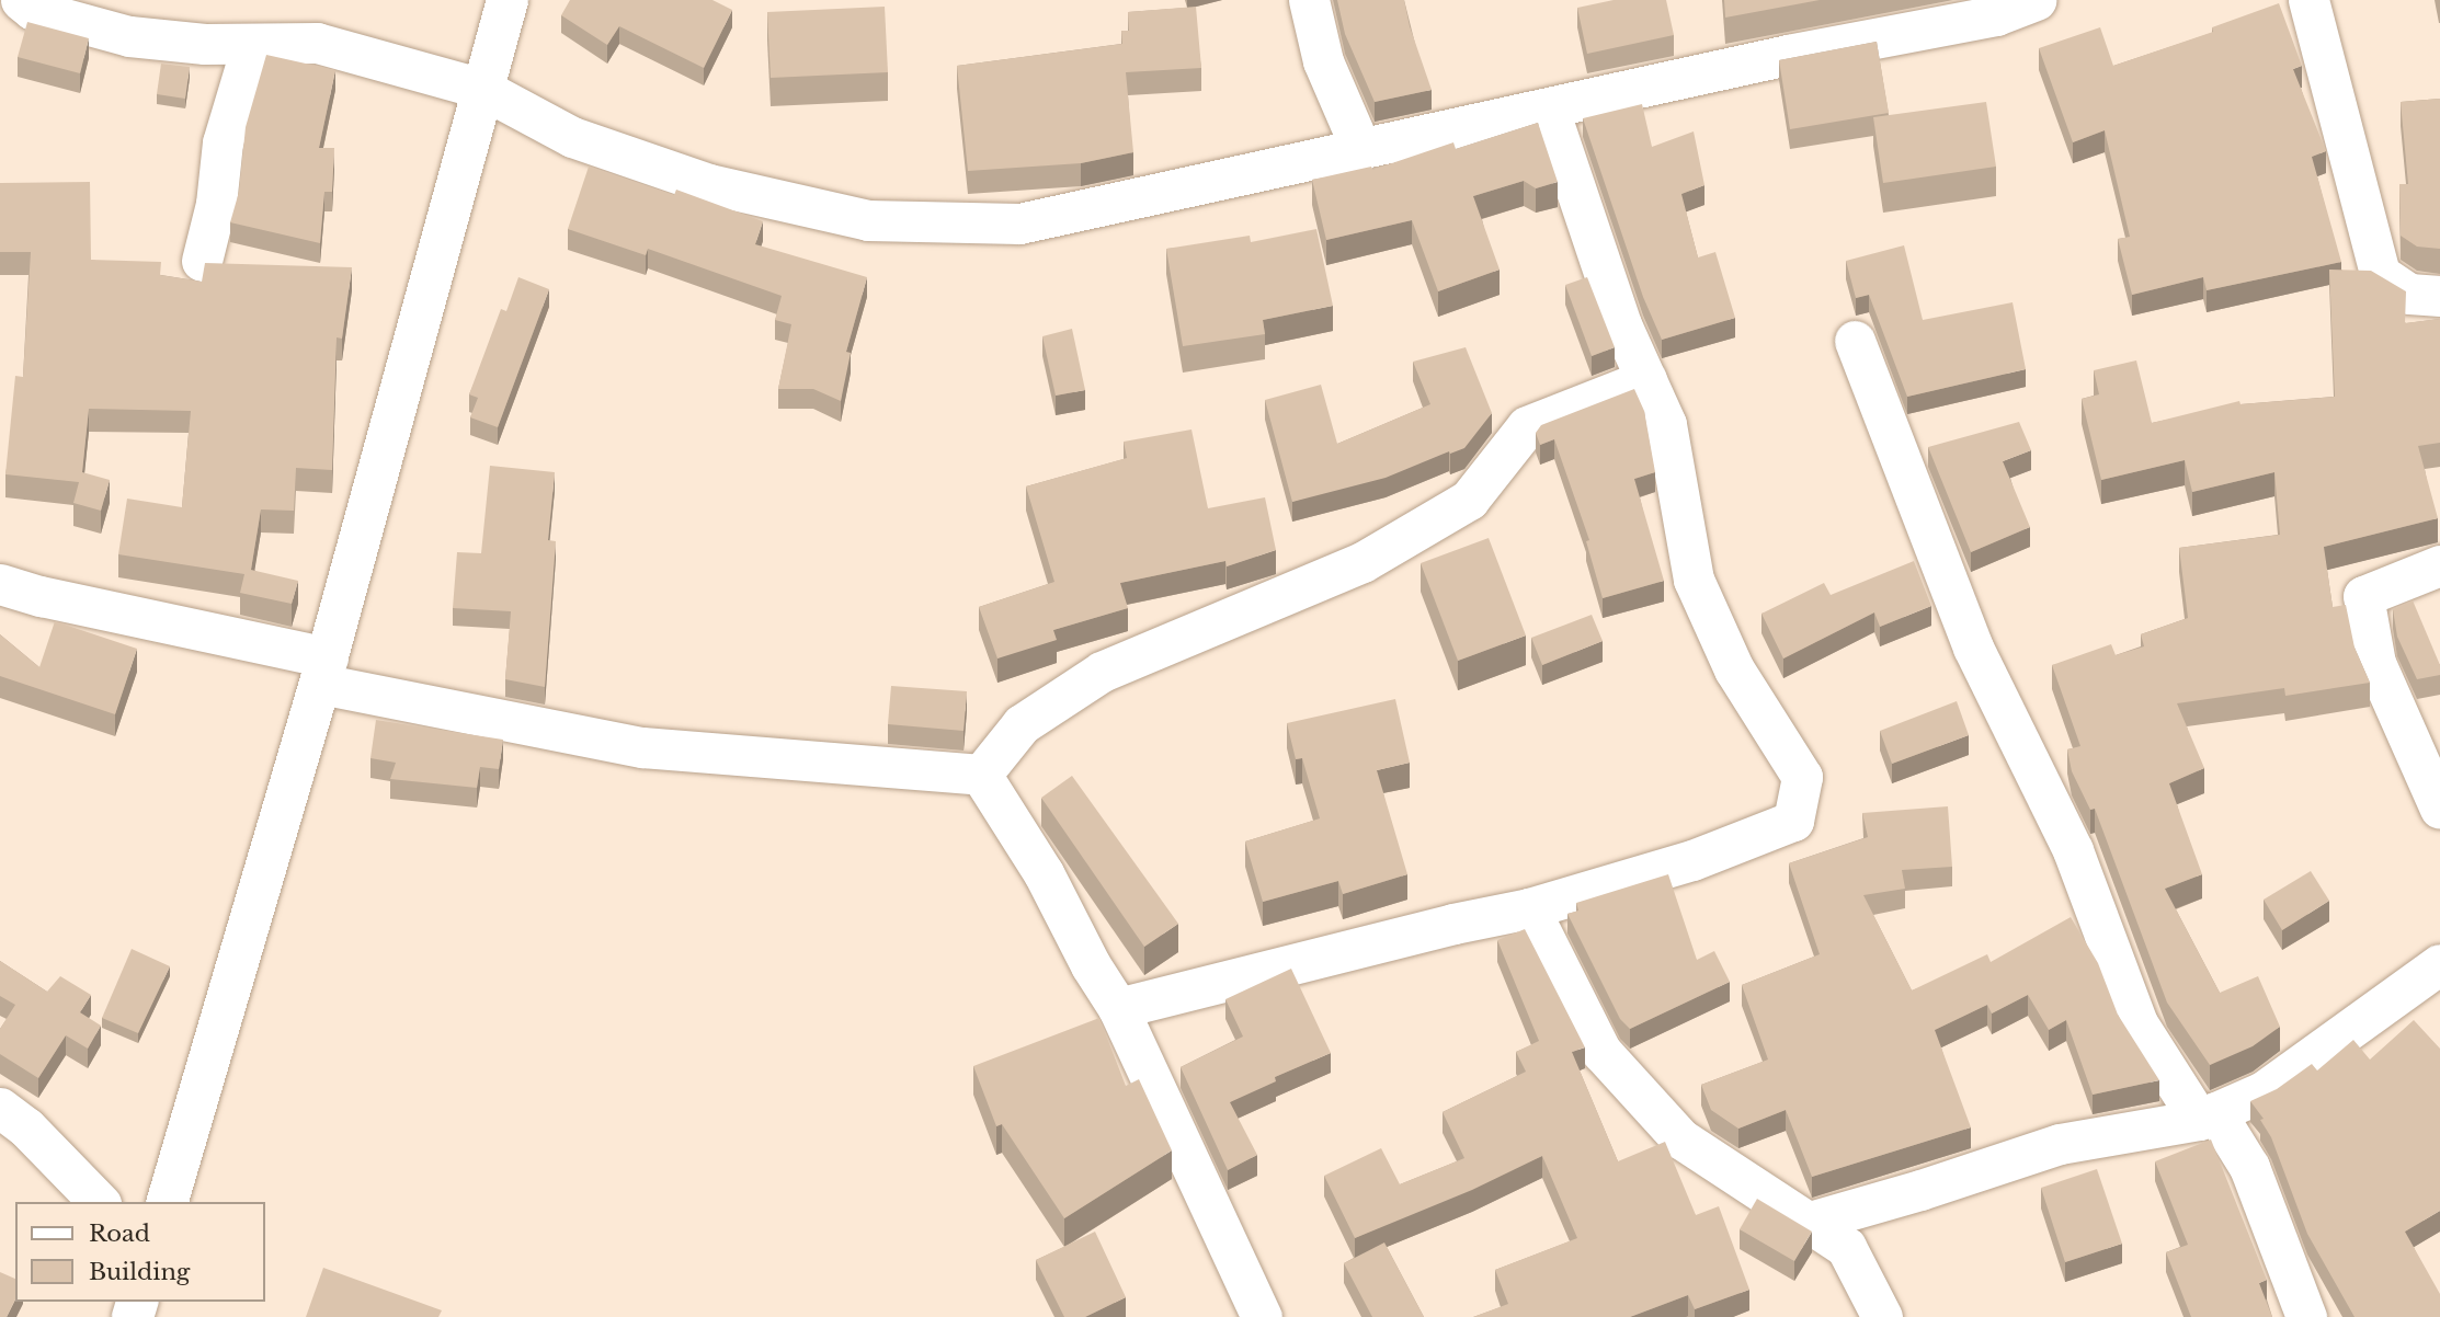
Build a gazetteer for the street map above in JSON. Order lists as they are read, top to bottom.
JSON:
{
  "legend": ["Road", "Building"]
}
